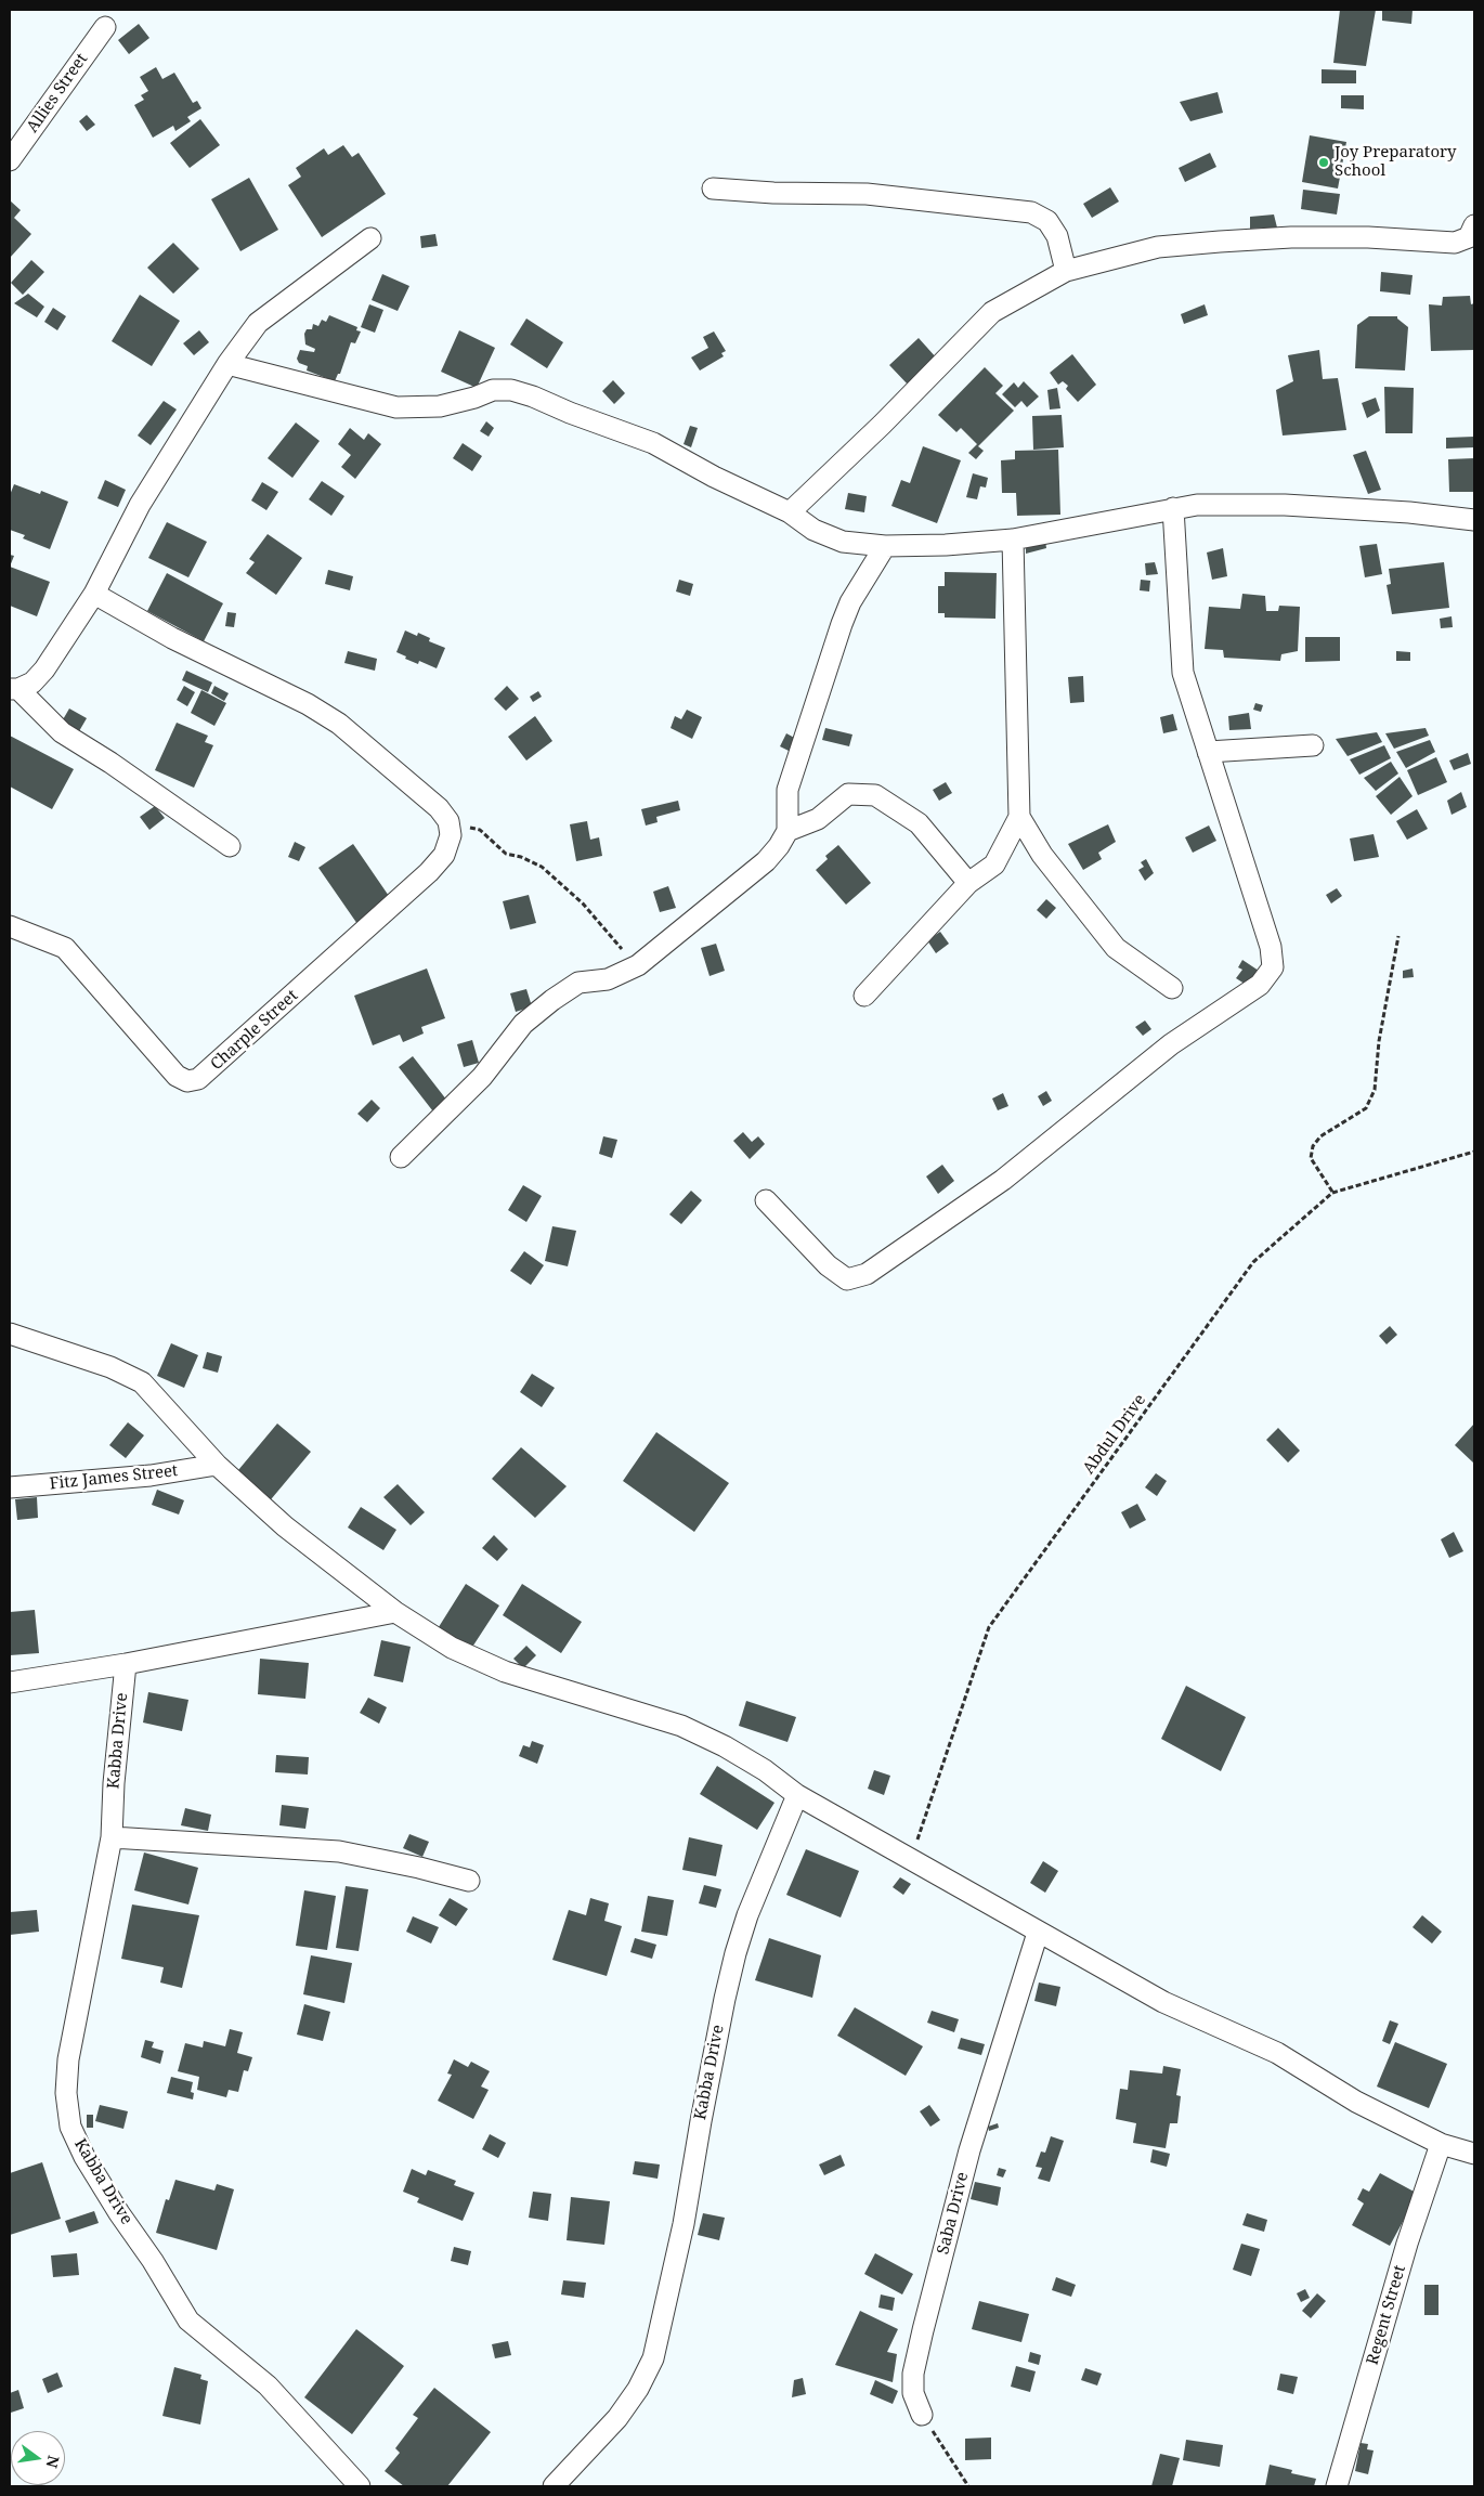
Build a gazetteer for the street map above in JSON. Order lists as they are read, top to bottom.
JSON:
{
  "streets": {
    "street": [
      "Allies Street",
      "Charple Street",
      "Fitz James Street",
      "Kabba Drive",
      "Saba Drive",
      "Regent Street"
    ],
    "path": ["Abdul Drive"]
  },
  "places": ["Joy Preparatory School"],
  "north": "right"
}
